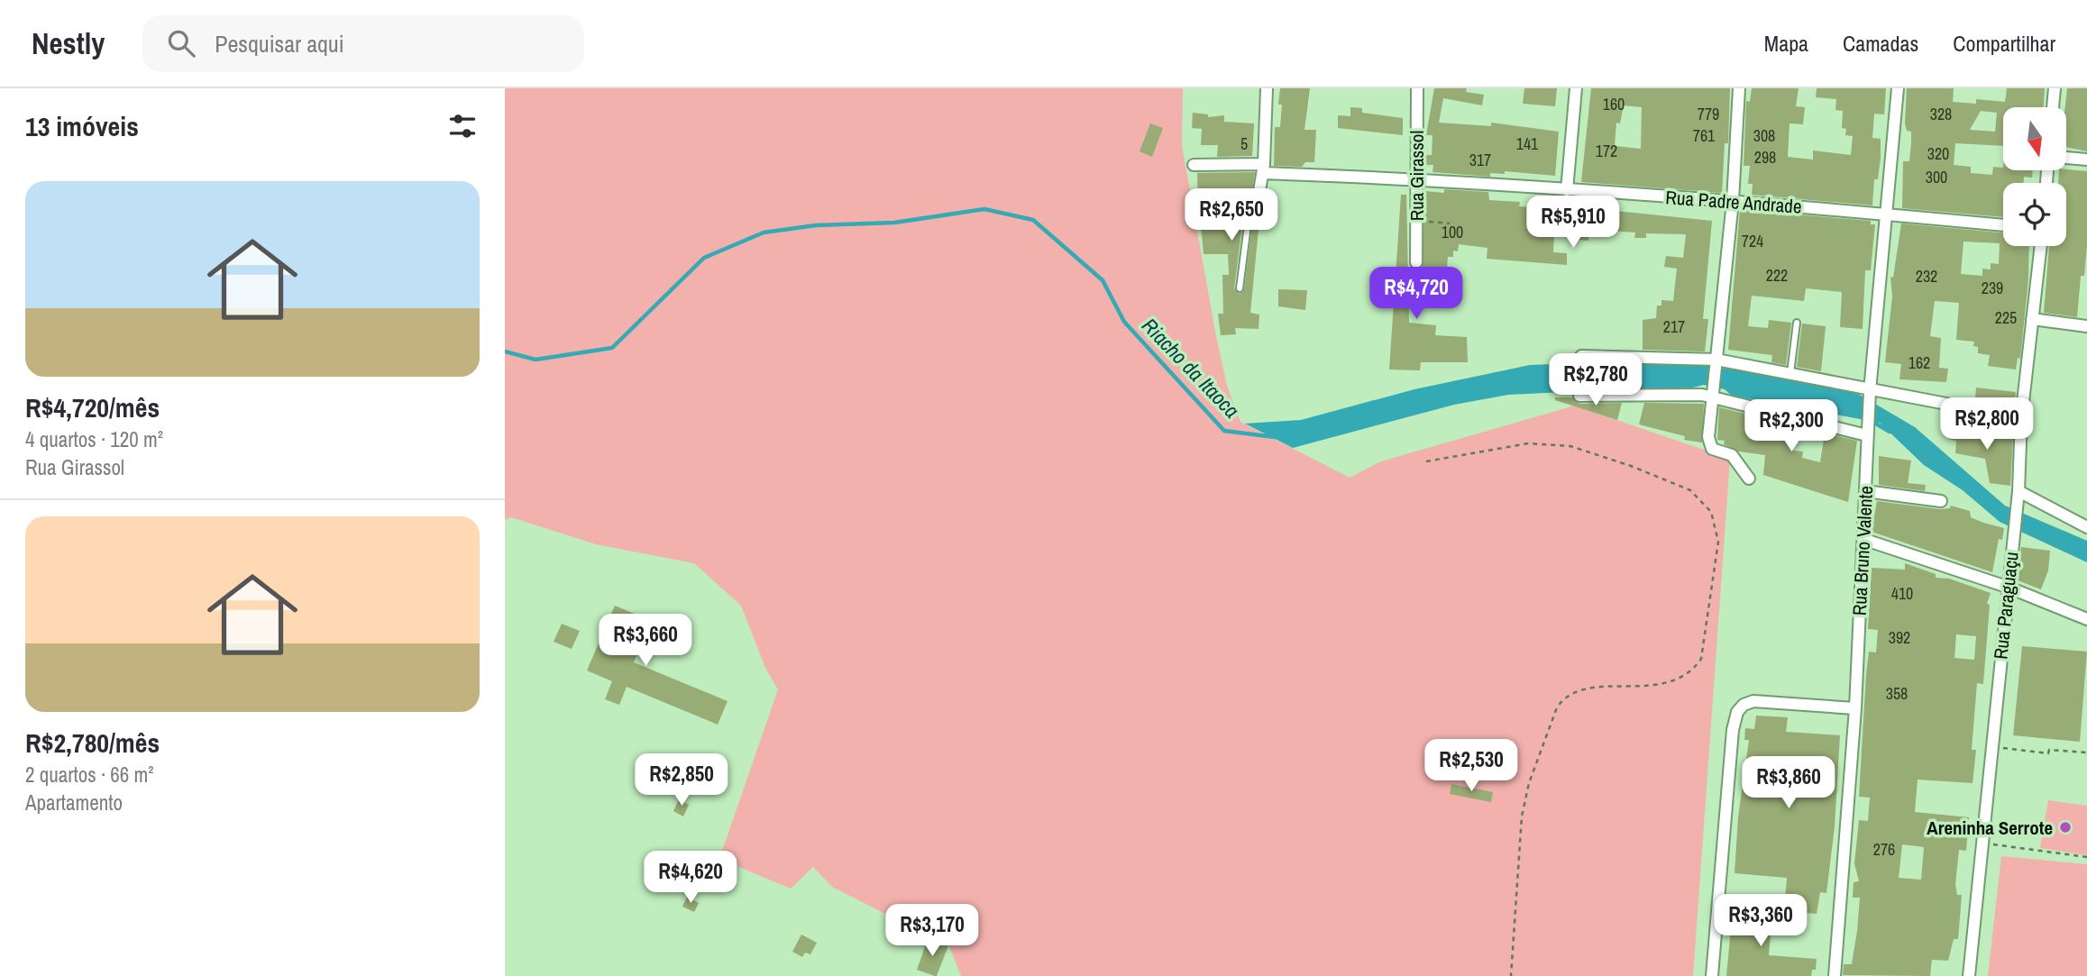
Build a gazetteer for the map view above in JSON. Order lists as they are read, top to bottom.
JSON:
{
  "streets": {
    "street": [
      "Rua Girassol",
      "Rua Padre Andrade",
      "Rua Bruno Valente",
      "Rua Paraguaçu"
    ]
  },
  "crossings": [
    ["Rua Girassol", "Rua Padre Andrade"],
    ["Rua Padre Andrade", "Rua Bruno Valente"]
  ],
  "water": ["Riacho da Itaoca"],
  "places": ["Areninha Serrote"],
  "house_numbers": [
    "160",
    "779",
    "328",
    "761",
    "308",
    "5",
    "141",
    "172",
    "320",
    "298",
    "317",
    "300",
    "100",
    "724",
    "222",
    "232",
    "239",
    "225",
    "217",
    "162",
    "410",
    "392",
    "358",
    "276"
  ],
  "north": "bottom",
  "page": {
    "header": "Nestly",
    "search": "Pesquisar aqui",
    "nav": ["Mapa", "Camadas", "Compartilhar"],
    "heading": "13 imóveis",
    "list": [
      {
        "name": "R$4,720/mês",
        "note": "4 quartos · 120 m² · Rua Girassol"
      },
      {
        "name": "R$2,780/mês",
        "note": "2 quartos · 66 m² · Apartamento"
      }
    ],
    "price": [
      "R$2,650",
      "R$5,910",
      "R$4,720",
      "R$2,780",
      "R$2,800",
      "R$2,300",
      "R$3,660",
      "R$2,530",
      "R$2,850",
      "R$3,860",
      "R$4,620",
      "R$3,360",
      "R$3,170"
    ]
  }
}
